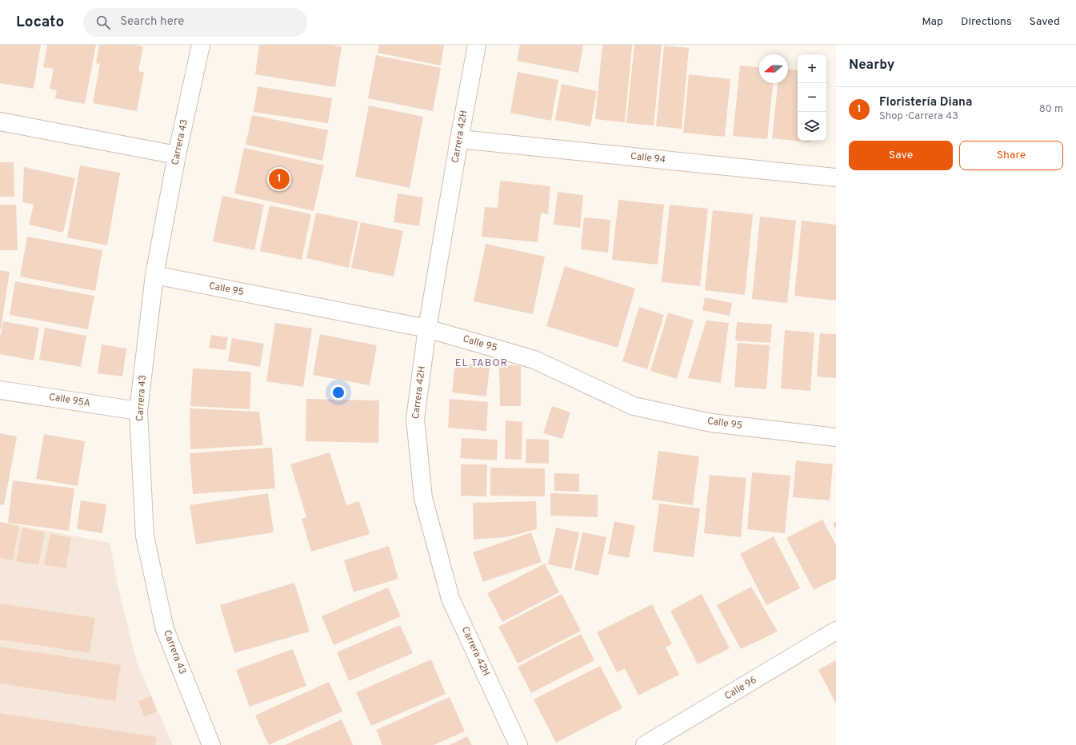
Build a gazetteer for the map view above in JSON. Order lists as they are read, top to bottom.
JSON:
{
  "streets": {
    "street": [
      "Carrera 42H",
      "Carrera 43",
      "Calle 94",
      "Calle 95",
      "Calle 95A",
      "Calle 96"
    ]
  },
  "crossings": [
    ["Carrera 42H", "Calle 94"],
    ["Carrera 42H", "Calle 95"],
    ["Carrera 43", "Calle 95"],
    ["Carrera 43", "Calle 95A"]
  ],
  "districts": ["EL TABOR"],
  "north": "left",
  "page": {
    "header": "Locato",
    "search": "Search here",
    "nav": ["Map", "Directions", "Saved"],
    "heading": "Nearby",
    "map_buttons": ["+", "−"],
    "list": [
      {
        "mark": "1",
        "name": "Floristería Diana",
        "note": "Shop · Carrera 43",
        "value": "80 m"
      }
    ],
    "buttons": ["Save", "Share"],
    "pins": "1"
  }
}
